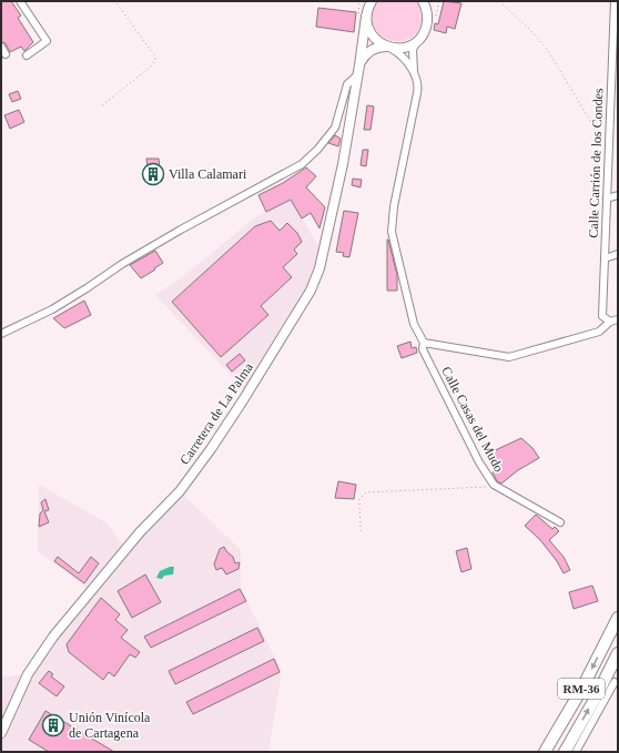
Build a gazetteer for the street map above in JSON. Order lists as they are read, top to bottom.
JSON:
{
  "streets": {
    "highway": ["RM-36"],
    "main road": ["Carretera de La Palma"],
    "street": ["Calle Carrión de los Condes", "Calle Casas del Mudo"]
  },
  "places": {
    "building": ["Villa Calamari", "Unión Vinícola de Cartagena"]
  }
}
